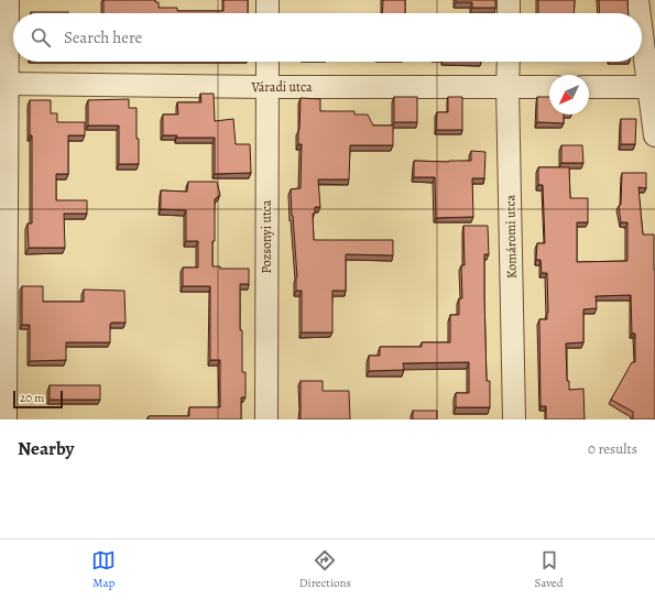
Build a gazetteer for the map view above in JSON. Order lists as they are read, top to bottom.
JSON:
{
  "streets": {
    "street": ["Váradi utca", "Pozsonyi utca", "Komáromi utca"]
  },
  "crossings": [
    ["Váradi utca", "Pozsonyi utca"],
    ["Váradi utca", "Komáromi utca"]
  ],
  "scale_bar": "20 m",
  "north": "bottom left",
  "page": {
    "search": "Search here",
    "scale": "20 m",
    "heading": ["Nearby", "0 results"],
    "nav": ["Map", "Directions", "Saved"]
  }
}
